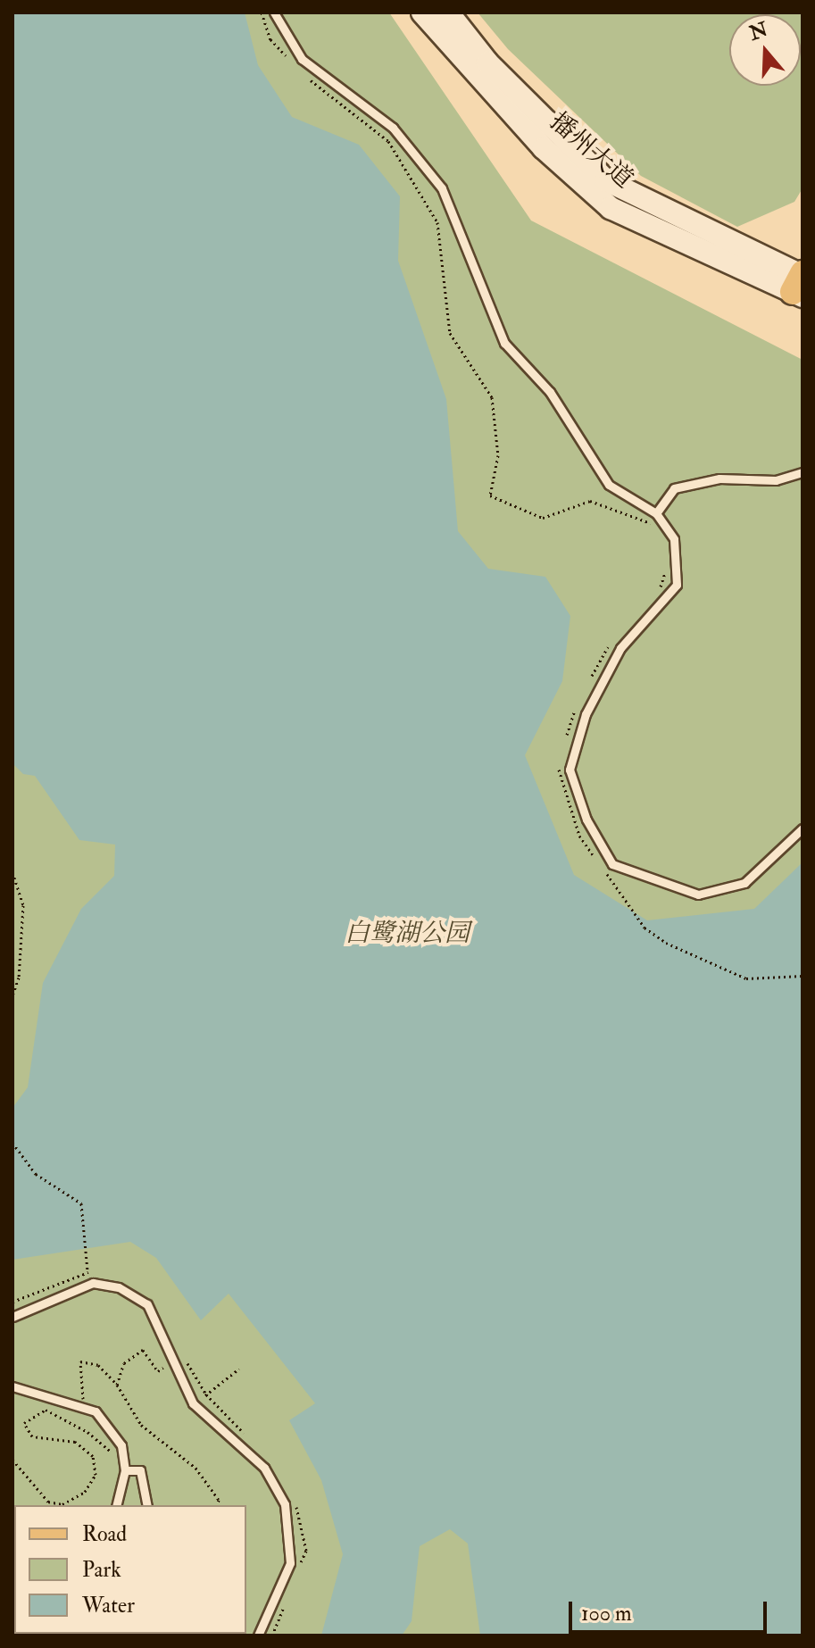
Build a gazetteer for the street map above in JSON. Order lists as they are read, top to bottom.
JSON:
{
  "streets": {
    "main road": ["播州大道"]
  },
  "parks": ["白鹭湖公园"],
  "legend": ["Road", "Park", "Water"],
  "scale_bar": "100 m",
  "north": "top"
}
